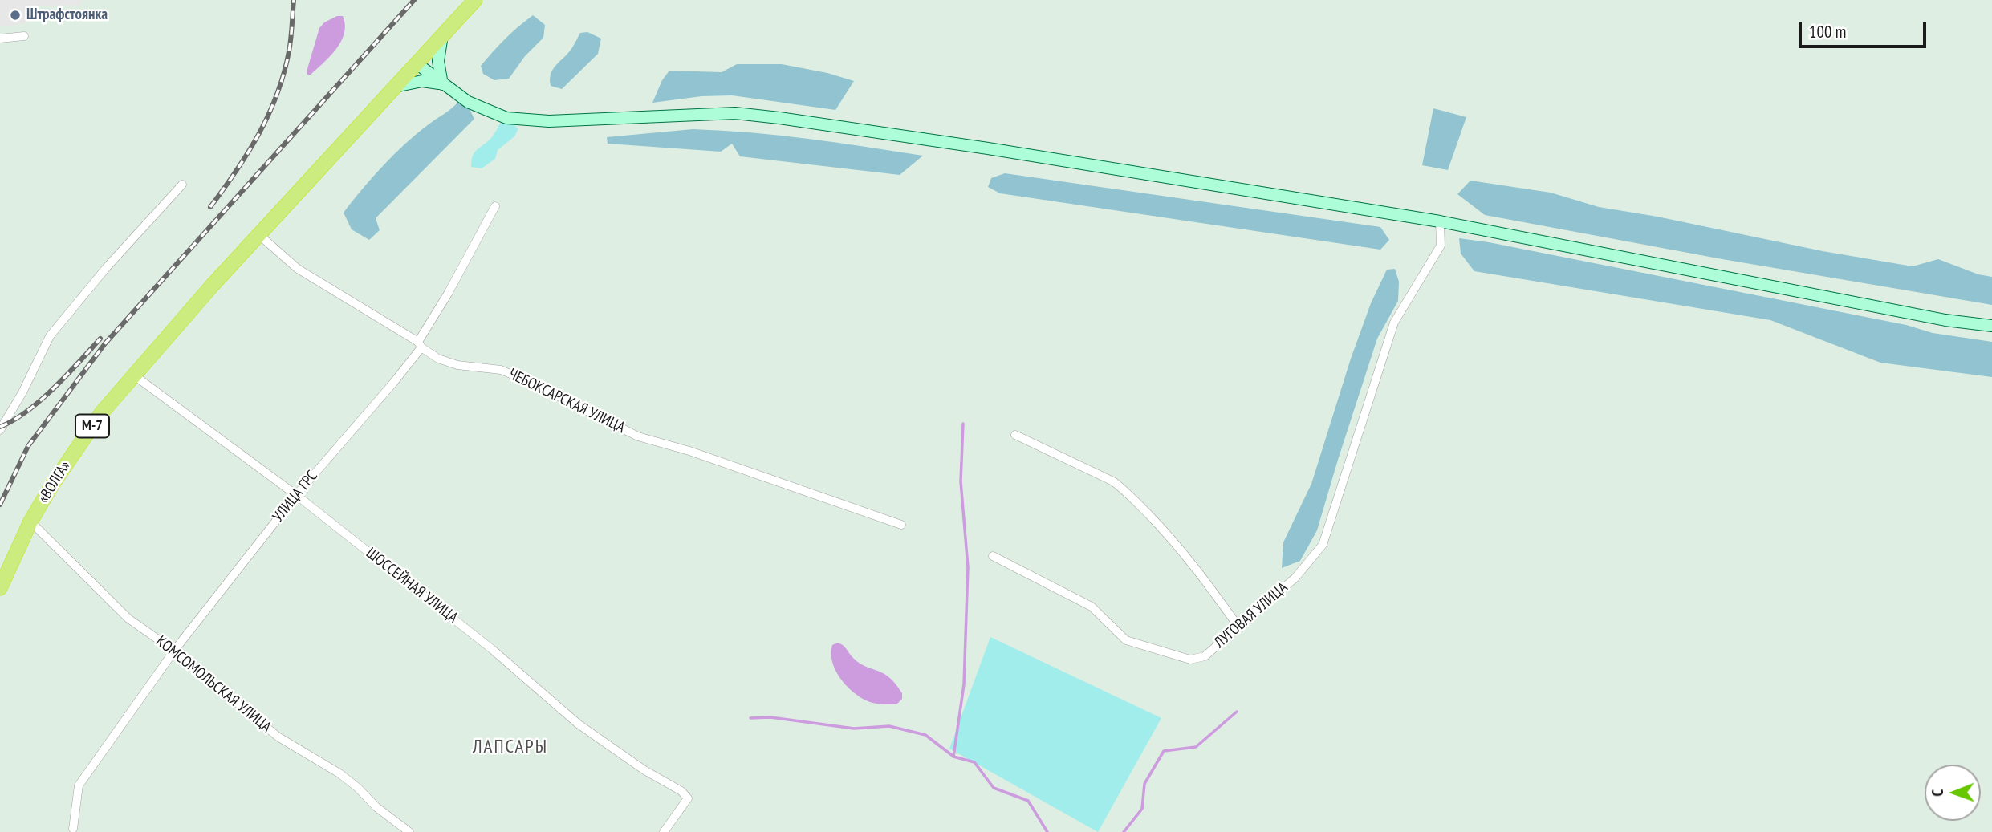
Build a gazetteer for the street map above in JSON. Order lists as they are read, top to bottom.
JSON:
{
  "streets": {
    "highway": ["М-7", "«ВОЛГА»"],
    "street": [
      "ЧЕБОКСАРСКАЯ УЛИЦА",
      "УЛИЦА ГРС",
      "ШОССЕЙНАЯ УЛИЦА",
      "ЛУГОВАЯ УЛИЦА",
      "КОМСОМОЛЬСКАЯ УЛИЦА"
    ]
  },
  "crossings": [
    ["ЧЕБОКСАРСКАЯ УЛИЦА", "«ВОЛГА»"],
    ["ЧЕБОКСАРСКАЯ УЛИЦА", "УЛИЦА ГРС"],
    ["«ВОЛГА»", "ШОССЕЙНАЯ УЛИЦА"],
    ["«ВОЛГА»", "КОМСОМОЛЬСКАЯ УЛИЦА"],
    ["УЛИЦА ГРС", "ШОССЕЙНАЯ УЛИЦА"],
    ["УЛИЦА ГРС", "КОМСОМОЛЬСКАЯ УЛИЦА"]
  ],
  "districts": ["ЛАПСАРЫ"],
  "places": ["Штрафстоянка"],
  "scale_bar": "100 m",
  "north": "left"
}
